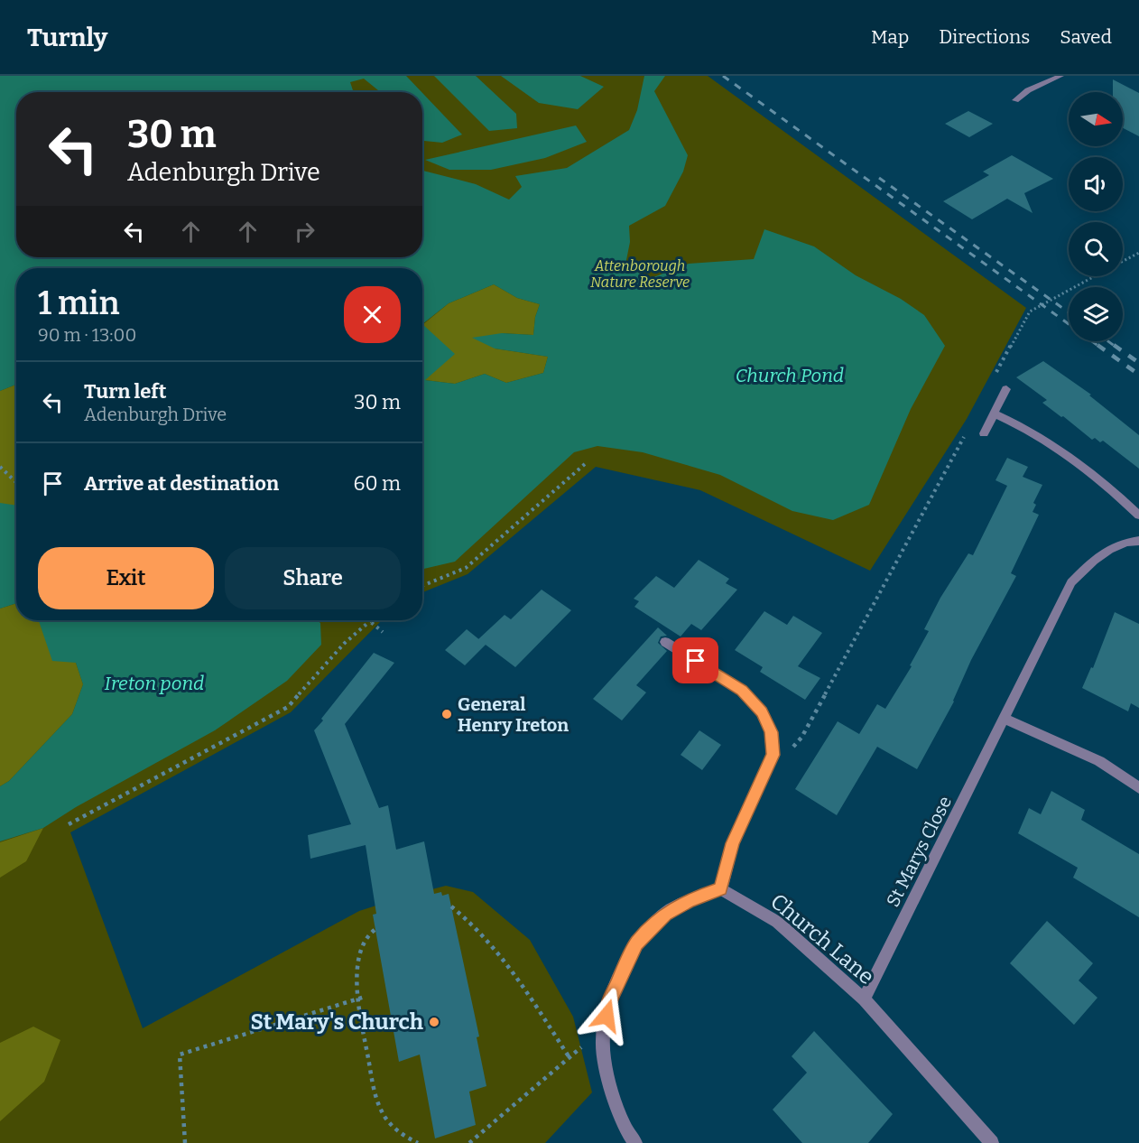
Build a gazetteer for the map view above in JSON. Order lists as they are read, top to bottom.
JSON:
{
  "streets": {
    "street": ["St Marys Close", "Church Lane"]
  },
  "crossings": [
    ["St Marys Close", "Church Lane"]
  ],
  "water": ["Church Pond", "Ireton pond"],
  "parks": ["Attenborough Nature Reserve"],
  "places": ["General Henry Ireton", "St Mary's Church"],
  "north": "right",
  "page": {
    "header": "Turnly",
    "nav": ["Map", "Directions", "Saved"],
    "turn": ["30 m", "Adenburgh Drive"],
    "heading": ["1 min", "90 m · 13:00"],
    "list": [
      {
        "name": "Turn left",
        "note": "Adenburgh Drive",
        "value": "30 m"
      },
      {
        "name": "Arrive at destination",
        "value": "60 m"
      }
    ],
    "buttons": ["Exit", "Share"]
  }
}
